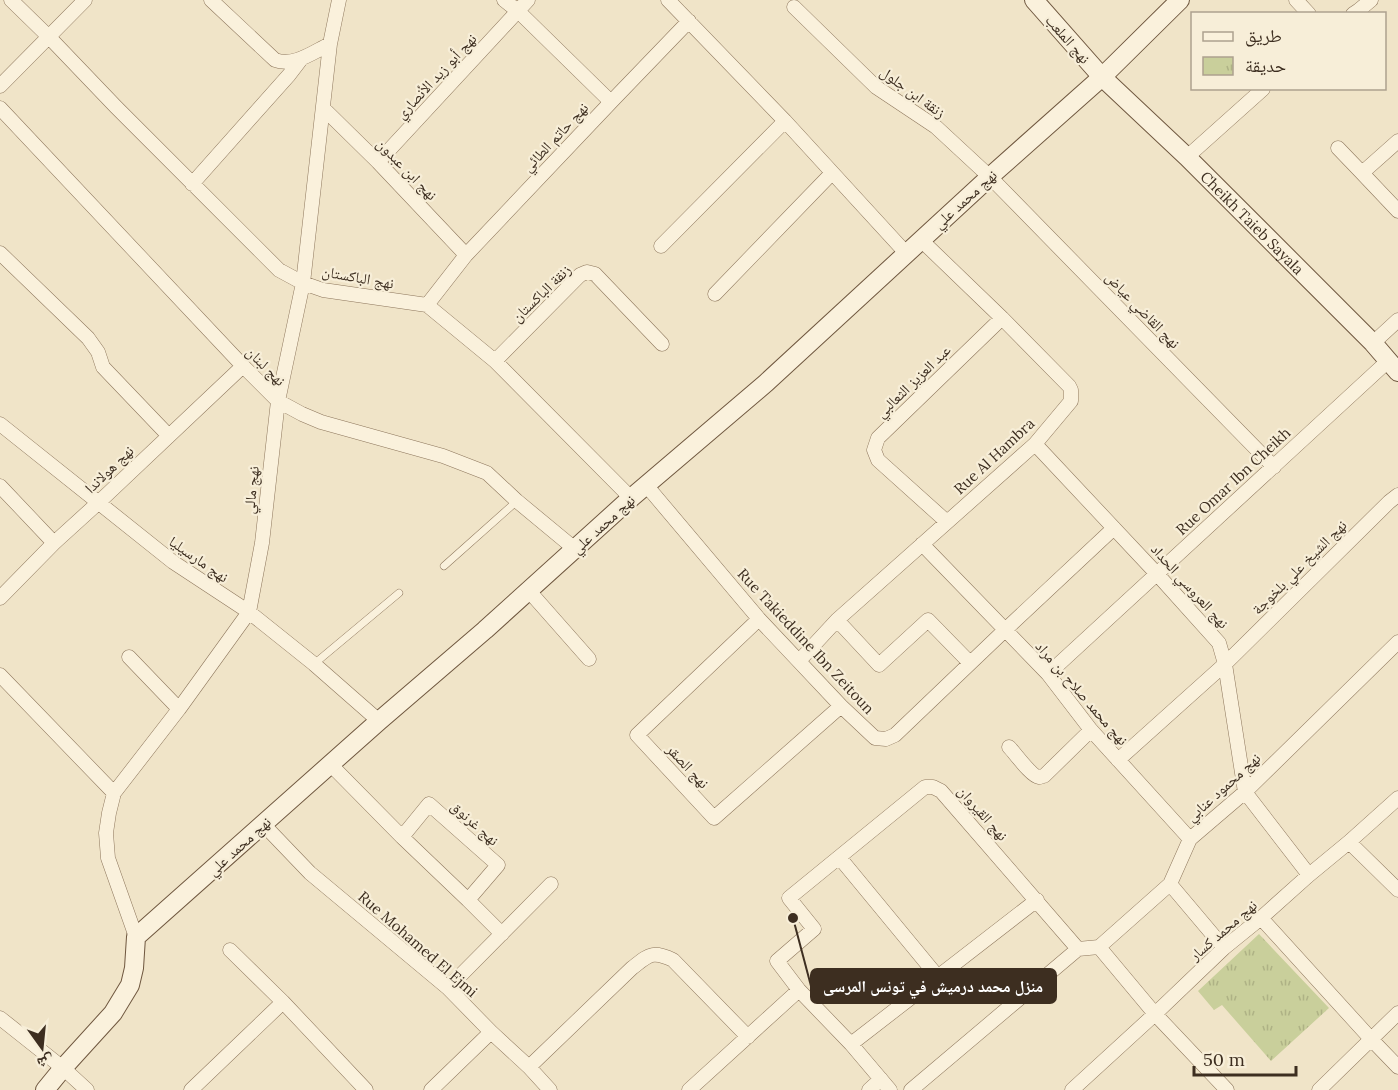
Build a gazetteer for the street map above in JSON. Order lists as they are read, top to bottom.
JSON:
{
  "streets": {
    "street": [
      "نهج الملعب",
      "نهج أبو زيد الأنصاري",
      "زنقة ابن جلول",
      "نهج حاتم الطائي",
      "نهج ابن عبدون",
      "نهج محمد علي",
      "Cheikh Taieb Sayala",
      "نهج الباكستان",
      "زنقة الباكستان",
      "نهج القاضي عياض",
      "نهج لبنان",
      "عبد العزيز الثعالبي",
      "Rue Al Hambra",
      "نهج هولاندا",
      "Rue Omar Ibn Cheikh",
      "نهج مالي",
      "نهج مارسيليا",
      "نهج الشيخ علي بلخوجة",
      "نهج العروسي الحداد",
      "Rue Takieddine Ibn Zeitoun",
      "نهج محمد صلاح بن مراد",
      "نهج الصقر",
      "نهج محمود عنابي",
      "نهج القيروان",
      "نهج غرنوق",
      "نهج محمد كسار",
      "Rue Mohamed El Ejmi"
    ]
  },
  "crossings": [
    ["نهج الملعب", "نهج محمد علي"],
    ["نهج الملعب", "Cheikh Taieb Sayala"],
    ["نهج أبو زيد الأنصاري", "نهج حاتم الطائي"],
    ["نهج أبو زيد الأنصاري", "نهج ابن عبدون"],
    ["زنقة ابن جلول", "نهج محمد علي"],
    ["زنقة ابن جلول", "نهج القاضي عياض"],
    ["نهج حاتم الطائي", "نهج ابن عبدون"],
    ["نهج حاتم الطائي", "نهج الباكستان"],
    ["نهج ابن عبدون", "نهج مالي"],
    ["نهج محمد علي", "Cheikh Taieb Sayala"],
    ["نهج محمد علي", "نهج القاضي عياض"],
    ["نهج محمد علي", "نهج لبنان"],
    ["نهج محمد علي", "Rue Al Hambra"],
    ["نهج محمد علي", "نهج مالي"],
    ["نهج محمد علي", "نهج مارسيليا"],
    ["نهج محمد علي", "Rue Takieddine Ibn Zeitoun"],
    ["نهج محمد علي", "Rue Mohamed El Ejmi"],
    ["Cheikh Taieb Sayala", "Rue Omar Ibn Cheikh"],
    ["نهج الباكستان", "نهج مالي"],
    ["نهج القاضي عياض", "Rue Omar Ibn Cheikh"],
    ["نهج لبنان", "نهج هولاندا"],
    ["نهج لبنان", "نهج مالي"],
    ["عبد العزيز الثعالبي", "Rue Al Hambra"],
    ["Rue Al Hambra", "نهج العروسي الحداد"],
    ["Rue Al Hambra", "Rue Takieddine Ibn Zeitoun"],
    ["Rue Al Hambra", "نهج محمد صلاح بن مراد"],
    ["نهج هولاندا", "نهج مارسيليا"],
    ["Rue Omar Ibn Cheikh", "نهج العروسي الحداد"],
    ["Rue Omar Ibn Cheikh", "نهج محمد صلاح بن مراد"],
    ["نهج مالي", "نهج مارسيليا"],
    ["نهج الشيخ علي بلخوجة", "نهج العروسي الحداد"],
    ["نهج الشيخ علي بلخوجة", "نهج محمد صلاح بن مراد"],
    ["نهج العروسي الحداد", "Rue Takieddine Ibn Zeitoun"],
    ["نهج العروسي الحداد", "نهج محمود عنابي"],
    ["نهج العروسي الحداد", "نهج محمد كسار"],
    ["Rue Takieddine Ibn Zeitoun", "نهج محمد صلاح بن مراد"],
    ["Rue Takieddine Ibn Zeitoun", "نهج الصقر"],
    ["نهج محمد صلاح بن مراد", "نهج محمود عنابي"]
  ],
  "places": ["منزل محمد درميش في تونس المرسى"],
  "legend": ["طريق", "حديقة"],
  "scale_bar": "50 m",
  "north": "bottom"
}
